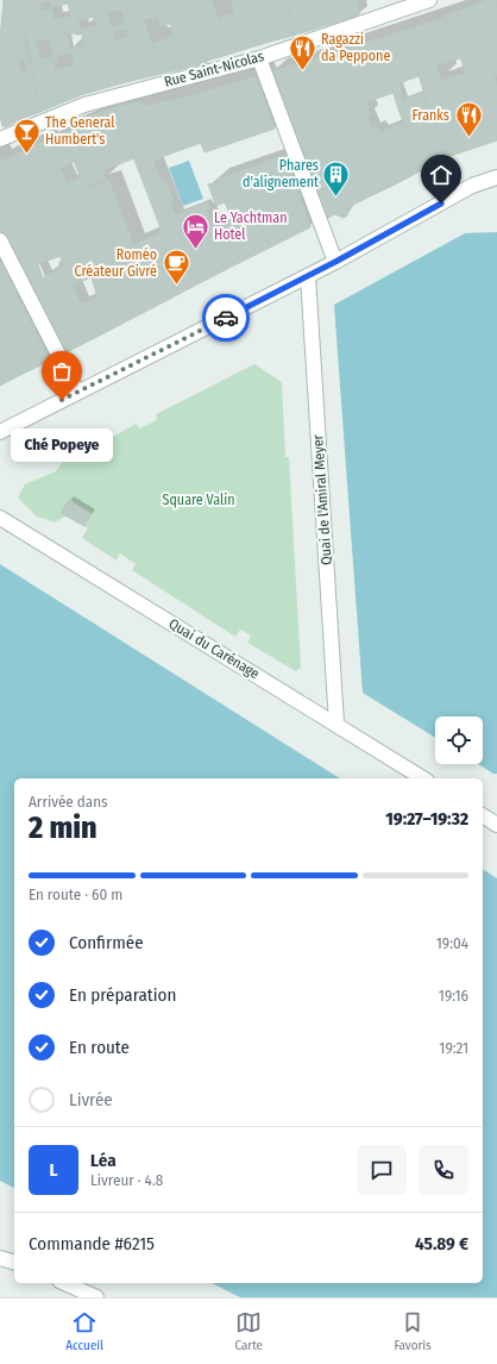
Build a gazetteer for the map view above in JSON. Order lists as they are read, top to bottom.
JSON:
{
  "streets": {
    "street": ["Rue Saint-Nicolas", "Quai de l'Amiral Meyer", "Quai du Carénage"]
  },
  "crossings": [
    ["Quai de l'Amiral Meyer", "Quai du Carénage"]
  ],
  "parks": ["Square Valin"],
  "places": {
    "restaurant": ["Ragazzi da Peppone", "Franks"],
    "bar": ["The General Humbert's"],
    "building": ["Phares d'alignement"],
    "hotel": ["Le Yachtman Hotel"],
    "cafe": ["Roméo Créateur Givré"],
    "other": ["Ché Popeye"]
  },
  "page": {
    "bubble": "Ché Popeye",
    "heading": ["2 min", "Arrivée dans", "19:27–19:32"],
    "panel": [
      "Léa",
      "Livreur · 4.8",
      "Commande #6215",
      "45.89 €"
    ],
    "bar": "En route · 60 m",
    "list": [
      ["Confirmée", "19:04"],
      ["En préparation", "19:16"],
      ["En route", "19:21"],
      "Livrée"
    ],
    "round": "L",
    "tabs": ["Accueil", "Carte", "Favoris"]
  }
}
